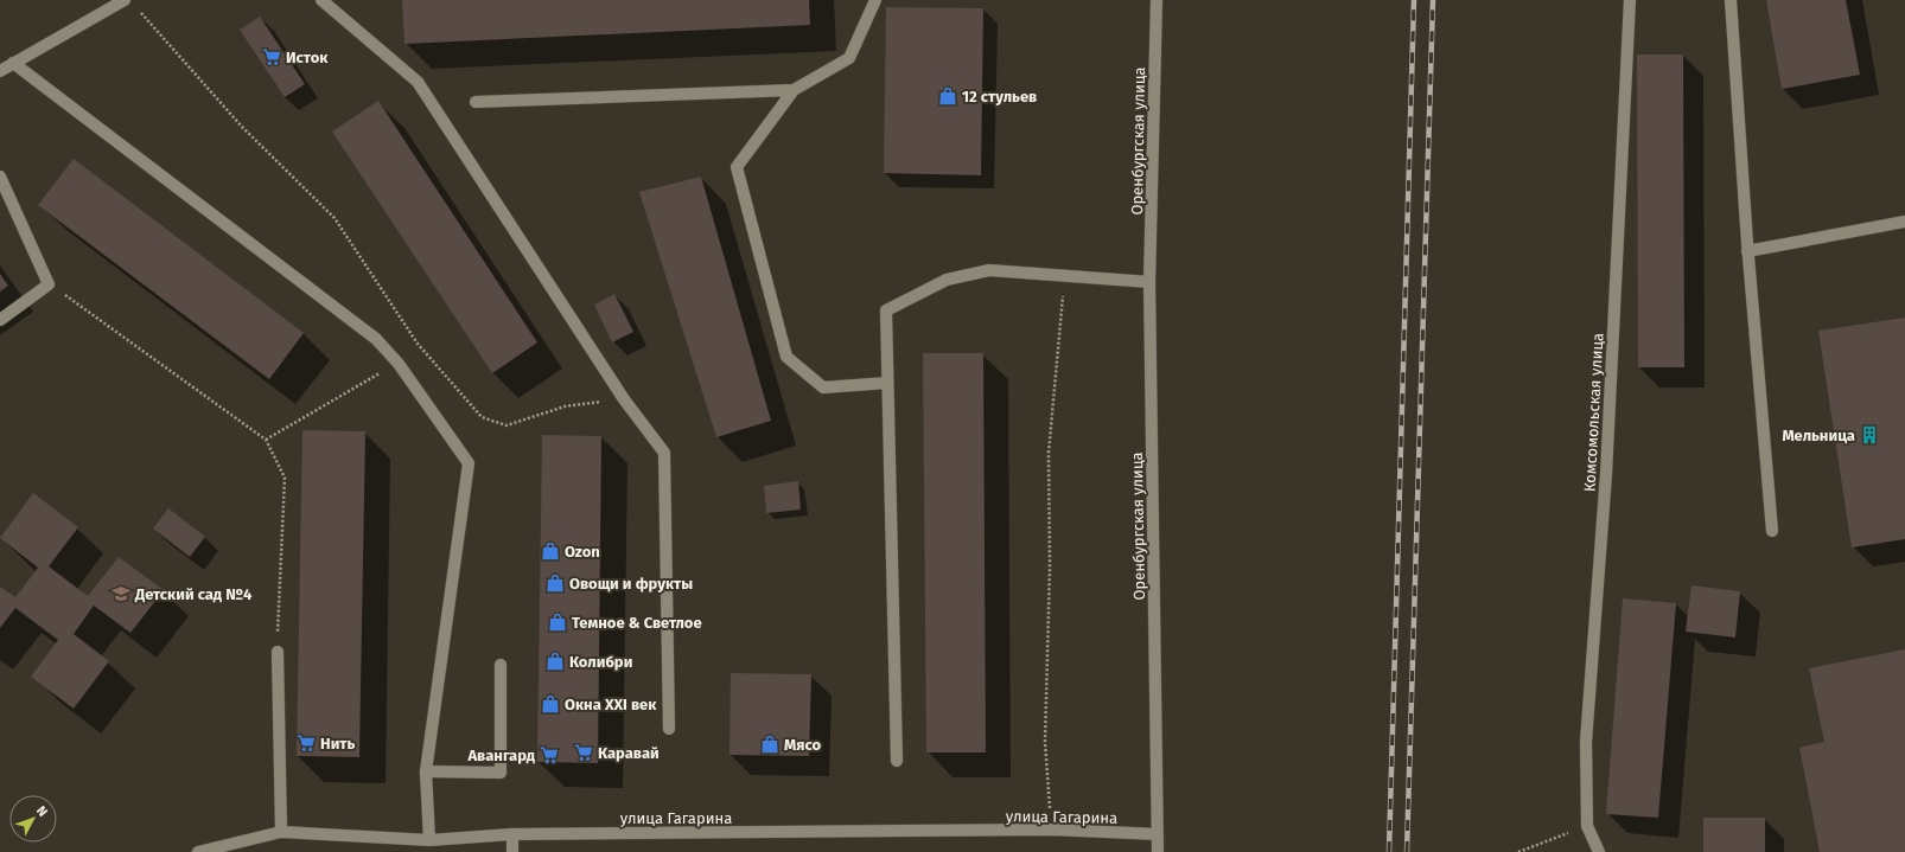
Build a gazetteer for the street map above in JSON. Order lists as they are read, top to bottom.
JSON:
{
  "streets": {
    "street": ["Оренбургская улица", "Комсомольская улица", "улица Гагарина"]
  },
  "crossings": [
    ["Оренбургская улица", "улица Гагарина"]
  ],
  "places": {
    "supermarket": [
      "Исток",
      "Нить",
      "Каравай",
      "Авангард"
    ],
    "shop": [
      "12 стульев",
      "Ozon",
      "Овощи и фрукты",
      "Темное & Светлое",
      "Колибри",
      "Окна XXI век",
      "Мясо"
    ],
    "building": ["Мельница"],
    "school or university": ["Детский сад №4"]
  },
  "north": "top right"
}
